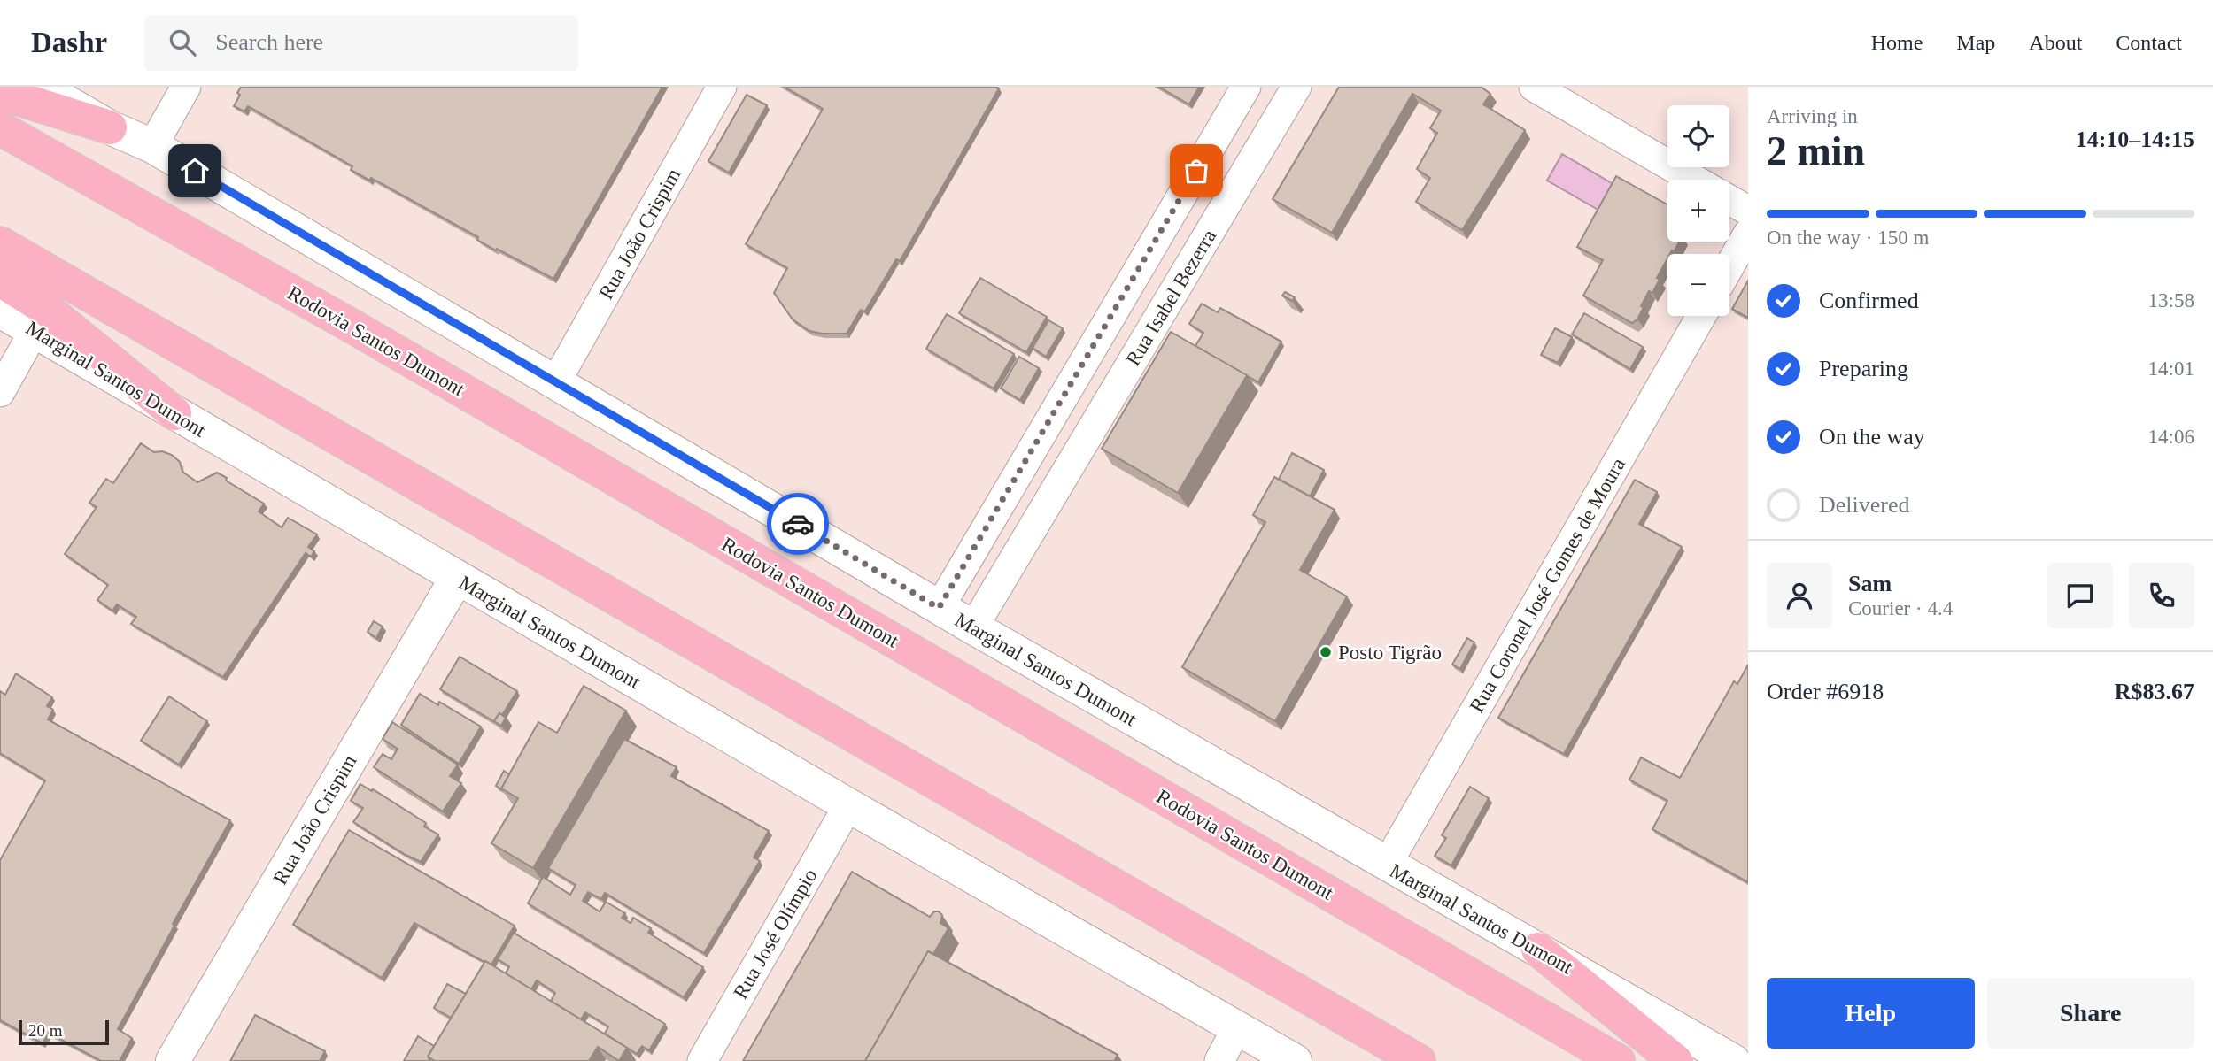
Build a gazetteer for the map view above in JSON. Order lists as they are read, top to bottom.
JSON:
{
  "streets": {
    "highway": ["Rodovia Santos Dumont"],
    "main road": ["Rua João Crispim", "Marginal Santos Dumont"],
    "street": ["Rua Isabel Bezerra", "Rua Coronel José Gomes de Moura", "Rua José Olímpio"]
  },
  "crossings": [
    ["Rua João Crispim", "Marginal Santos Dumont"],
    ["Rua Isabel Bezerra", "Marginal Santos Dumont"],
    ["Marginal Santos Dumont", "Rua Coronel José Gomes de Moura"],
    ["Marginal Santos Dumont", "Rua José Olímpio"]
  ],
  "places": ["Posto Tigrão"],
  "scale_bar": "20 m",
  "page": {
    "header": "Dashr",
    "search": "Search here",
    "nav": [
      "Home",
      "Map",
      "About",
      "Contact"
    ],
    "heading": ["2 min", "Arriving in", "14:10–14:15"],
    "panel": [
      "Sam",
      "Courier · 4.4",
      "Order #6918",
      "R$83.67"
    ],
    "map_buttons": ["+", "−"],
    "bar": "On the way · 150 m",
    "list": [
      ["Confirmed", "13:58"],
      ["Preparing", "14:01"],
      ["On the way", "14:06"],
      "Delivered"
    ],
    "buttons": ["Help", "Share"],
    "scale": "20 m"
  }
}
